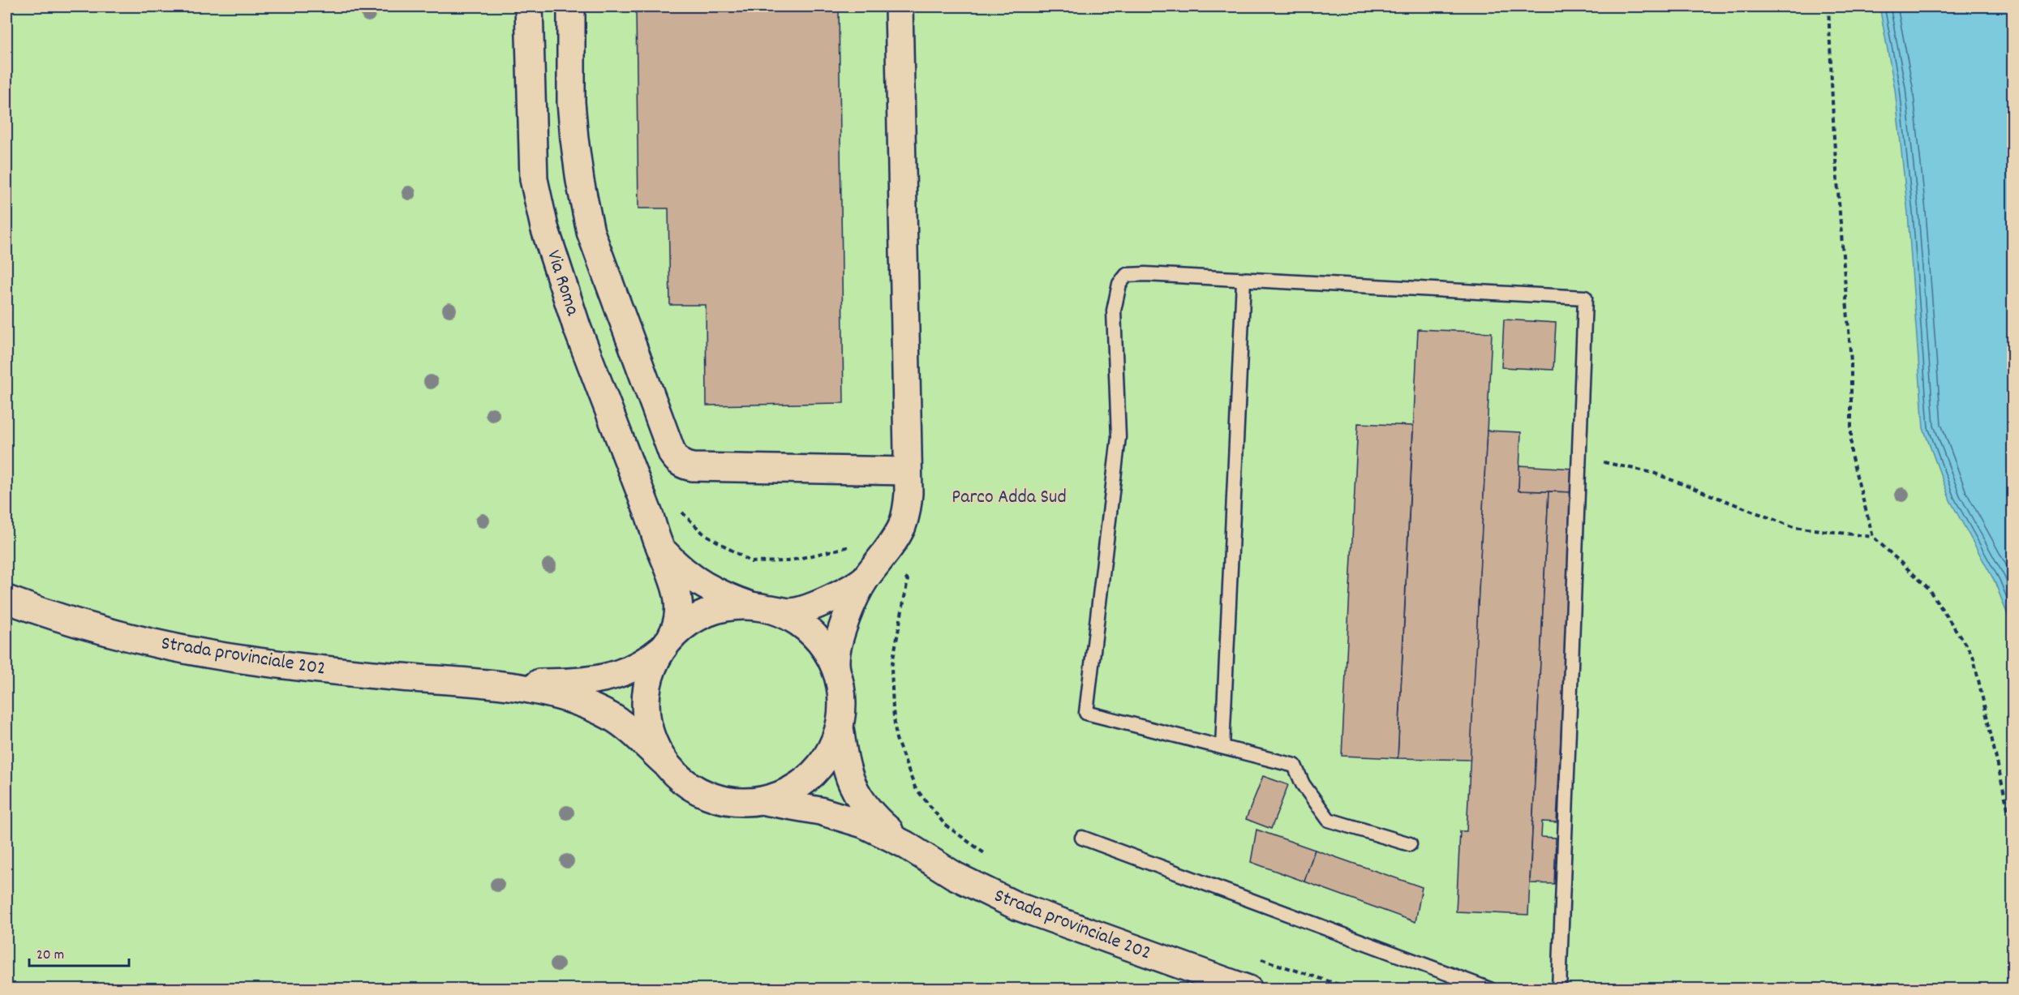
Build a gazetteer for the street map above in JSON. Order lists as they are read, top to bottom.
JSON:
{
  "streets": {
    "street": ["Via Roma", "Strada provinciale 202"]
  },
  "crossings": [
    ["Via Roma", "Strada provinciale 202"]
  ],
  "parks": ["Parco Adda Sud"],
  "scale_bar": "20 m"
}
